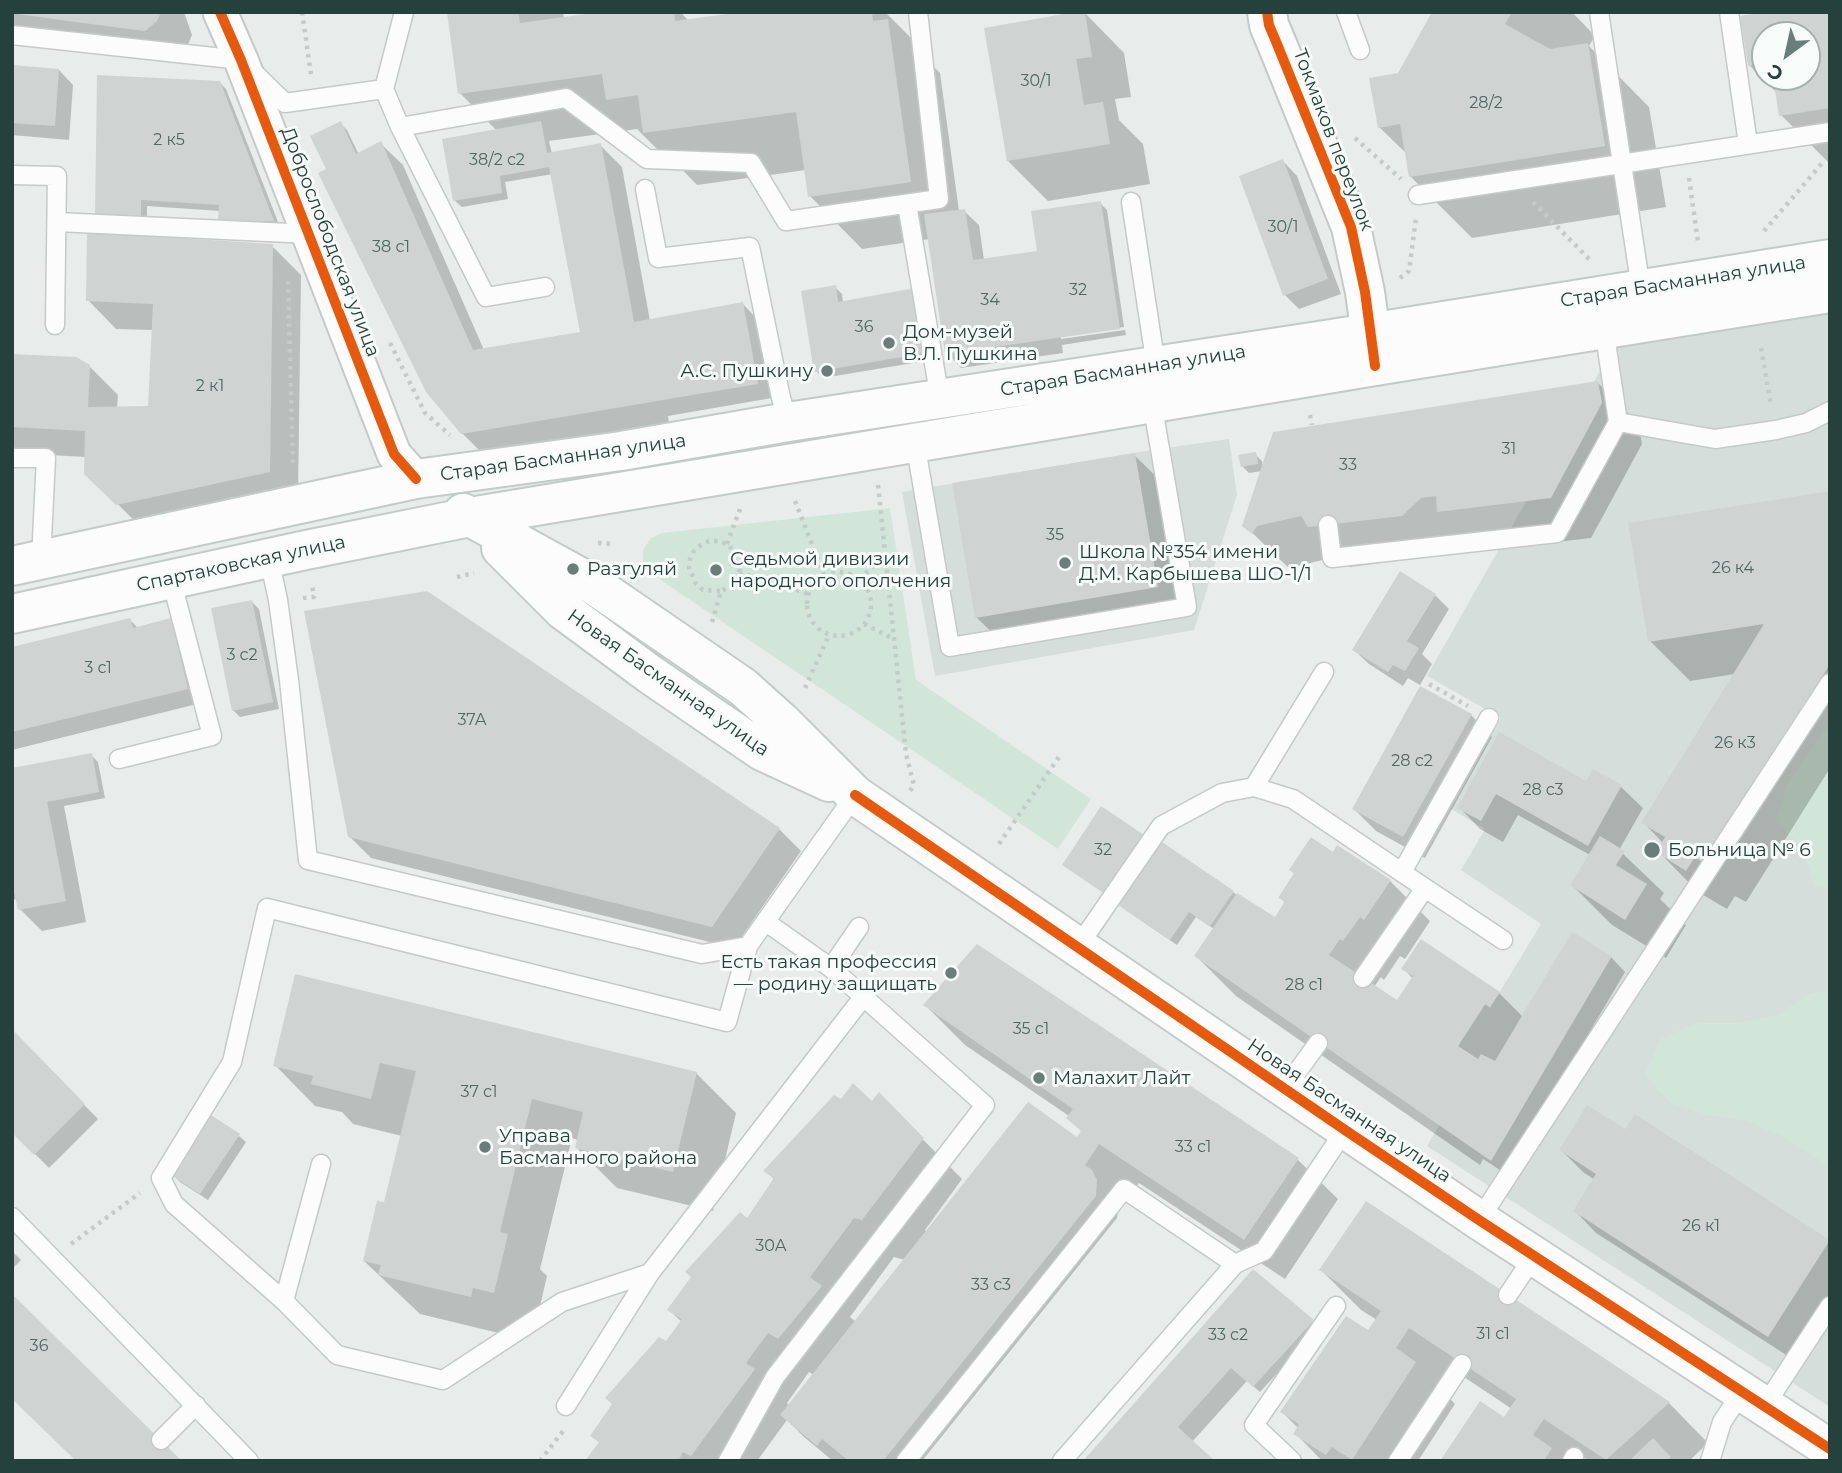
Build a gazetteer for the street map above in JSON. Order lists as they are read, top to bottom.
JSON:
{
  "streets": {
    "main road": [
      "Токмаков переулок",
      "Старая Басманная улица",
      "Спартаковская улица",
      "Новая Басманная улица"
    ],
    "street": ["Доброслободская улица"]
  },
  "crossings": [
    ["Токмаков переулок", "Старая Басманная улица"],
    ["Доброслободская улица", "Старая Басманная улица"],
    ["Доброслободская улица", "Новая Басманная улица"],
    ["Старая Басманная улица", "Спартаковская улица"],
    ["Старая Басманная улица", "Новая Басманная улица"],
    ["Спартаковская улица", "Новая Басманная улица"]
  ],
  "places": [
    "Дом-музей В.Л. Пушкина",
    "А.С. Пушкину",
    "Школа №354 имени Д.М. Карбышева ШО-1/1",
    "Разгуляй",
    "Седьмой дивизии народного ополчения",
    "Больница № 6",
    "Есть такая профессия — родину защищать",
    "Малахит Лайт",
    "Управа Басманного района"
  ],
  "house_numbers": [
    "30/1",
    "28/2",
    "2 к5",
    "38/2 с2",
    "30/1",
    "38 с1",
    "32",
    "34",
    "36",
    "2 к1",
    "31",
    "33",
    "35",
    "26 к4",
    "3 с2",
    "3 с1",
    "37А",
    "26 к3",
    "28 с2",
    "28 с3",
    "32",
    "28 с1",
    "35 с1",
    "37 с1",
    "33 с1",
    "26 к1",
    "30А",
    "33 с3",
    "31 с1",
    "33 с2",
    "36"
  ],
  "north": "bottom left"
}
